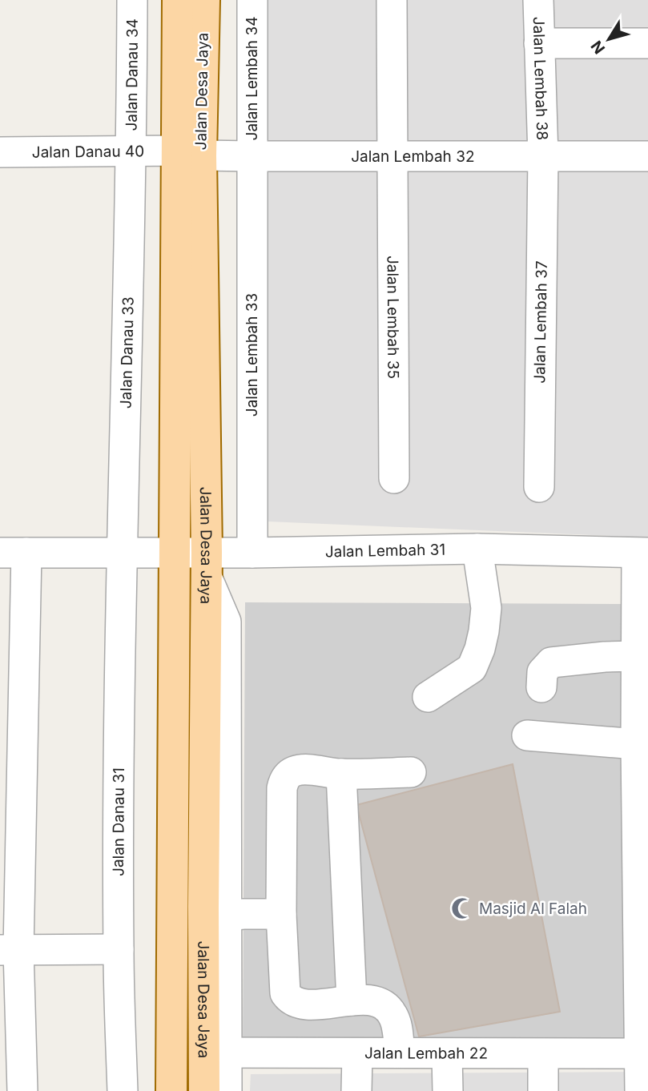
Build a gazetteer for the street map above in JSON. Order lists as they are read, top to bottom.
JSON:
{
  "streets": {
    "main road": ["Jalan Desa Jaya"],
    "street": [
      "Jalan Danau 34",
      "Jalan Lembah 34",
      "Jalan Lembah 38",
      "Jalan Danau 40",
      "Jalan Lembah 32",
      "Jalan Lembah 35",
      "Jalan Lembah 37",
      "Jalan Danau 33",
      "Jalan Lembah 33",
      "Jalan Lembah 31",
      "Jalan Danau 31",
      "Jalan Lembah 22"
    ]
  },
  "crossings": [
    ["Jalan Danau 34", "Jalan Danau 40"],
    ["Jalan Danau 34", "Jalan Danau 33"],
    ["Jalan Lembah 34", "Jalan Lembah 32"],
    ["Jalan Lembah 34", "Jalan Lembah 33"],
    ["Jalan Lembah 38", "Jalan Lembah 32"],
    ["Jalan Lembah 38", "Jalan Lembah 37"],
    ["Jalan Desa Jaya", "Jalan Danau 40"],
    ["Jalan Desa Jaya", "Jalan Lembah 32"],
    ["Jalan Desa Jaya", "Jalan Lembah 31"],
    ["Jalan Desa Jaya", "Jalan Lembah 22"],
    ["Jalan Danau 40", "Jalan Lembah 32"],
    ["Jalan Danau 40", "Jalan Danau 33"],
    ["Jalan Lembah 32", "Jalan Lembah 35"],
    ["Jalan Lembah 32", "Jalan Lembah 37"],
    ["Jalan Lembah 32", "Jalan Lembah 33"],
    ["Jalan Danau 33", "Jalan Lembah 31"],
    ["Jalan Danau 33", "Jalan Danau 31"],
    ["Jalan Lembah 33", "Jalan Lembah 31"],
    ["Jalan Lembah 31", "Jalan Danau 31"]
  ],
  "places": {
    "mosque": ["Masjid Al Falah"]
  },
  "north": "bottom left"
}
